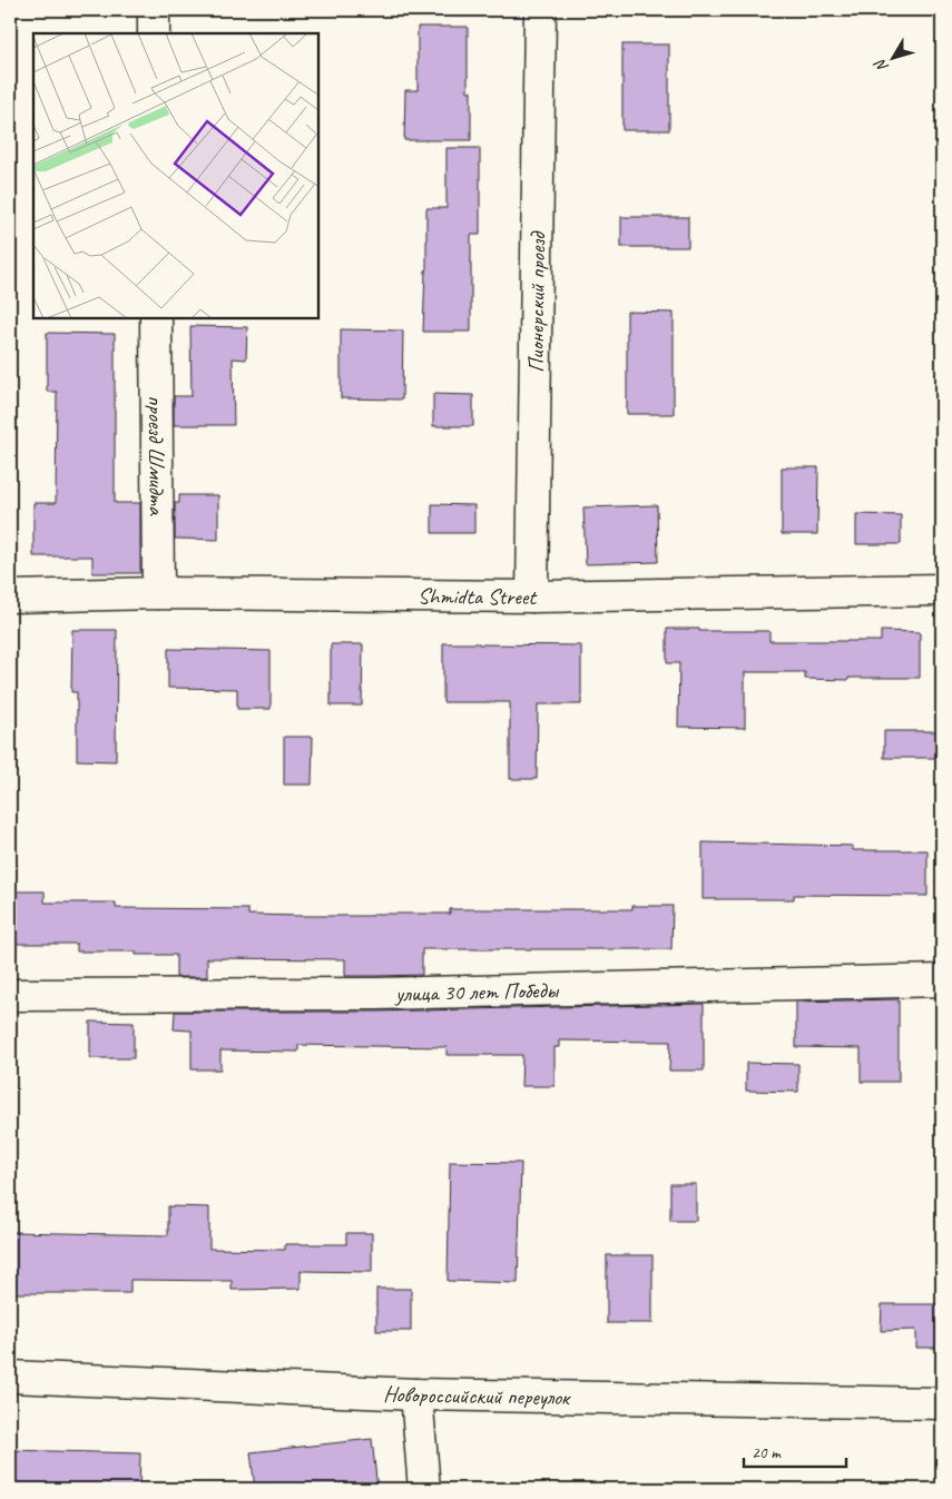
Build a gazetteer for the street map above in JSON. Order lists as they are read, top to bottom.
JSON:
{
  "streets": {
    "street": [
      "Пионерский проезд",
      "проезд Шмидта",
      "Shmidta Street",
      "улица 30 лет Победы",
      "Новороссийский переулок"
    ]
  },
  "crossings": [
    ["Пионерский проезд", "Shmidta Street"],
    ["проезд Шмидта", "Shmidta Street"]
  ],
  "scale_bar": "20 m",
  "north": "bottom left"
}
